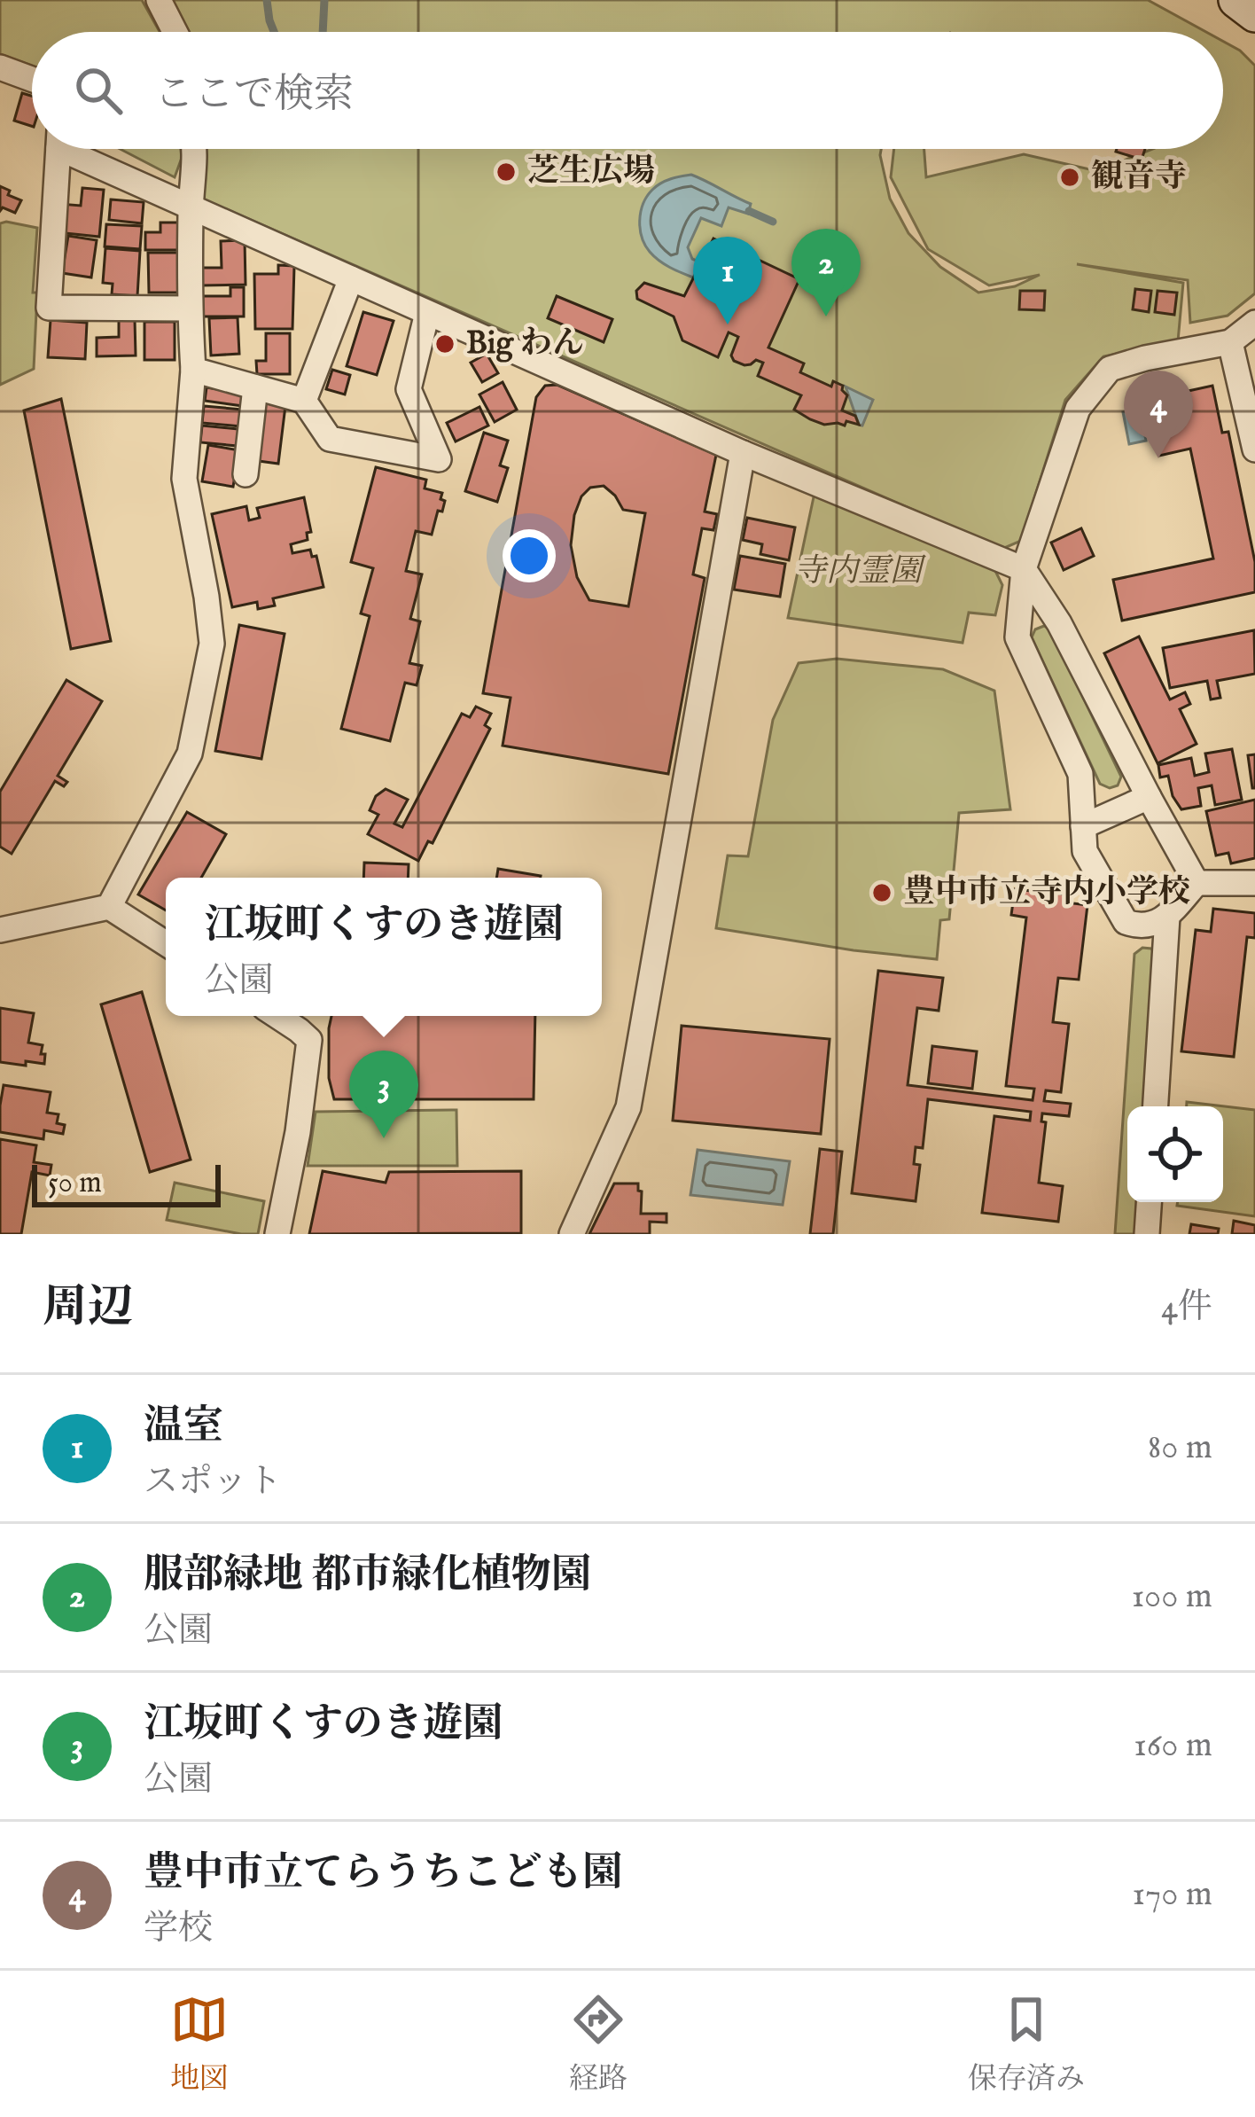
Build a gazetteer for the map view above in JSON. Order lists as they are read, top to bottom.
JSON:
{
  "parks": ["寺内霊園"],
  "places": [
    "芝生広場",
    "観音寺",
    "Big わん",
    "豊中市立寺内小学校"
  ],
  "scale_bar": "50 m",
  "page": {
    "search": "ここで検索",
    "pins": [
      "2",
      "1",
      "4",
      "3"
    ],
    "popup": ["江坂町くすのき遊園", "公園"],
    "scale": "50 m",
    "heading": ["周辺", "4件"],
    "list": [
      {
        "mark": "1",
        "name": "温室",
        "note": "スポット",
        "value": "80 m"
      },
      {
        "mark": "2",
        "name": "服部緑地 都市緑化植物園",
        "note": "公園",
        "value": "100 m"
      },
      {
        "mark": "3",
        "name": "江坂町くすのき遊園",
        "note": "公園",
        "value": "160 m"
      },
      {
        "mark": "4",
        "name": "豊中市立てらうちこども園",
        "note": "学校",
        "value": "170 m"
      }
    ],
    "nav": ["地図", "経路", "保存済み"]
  }
}
